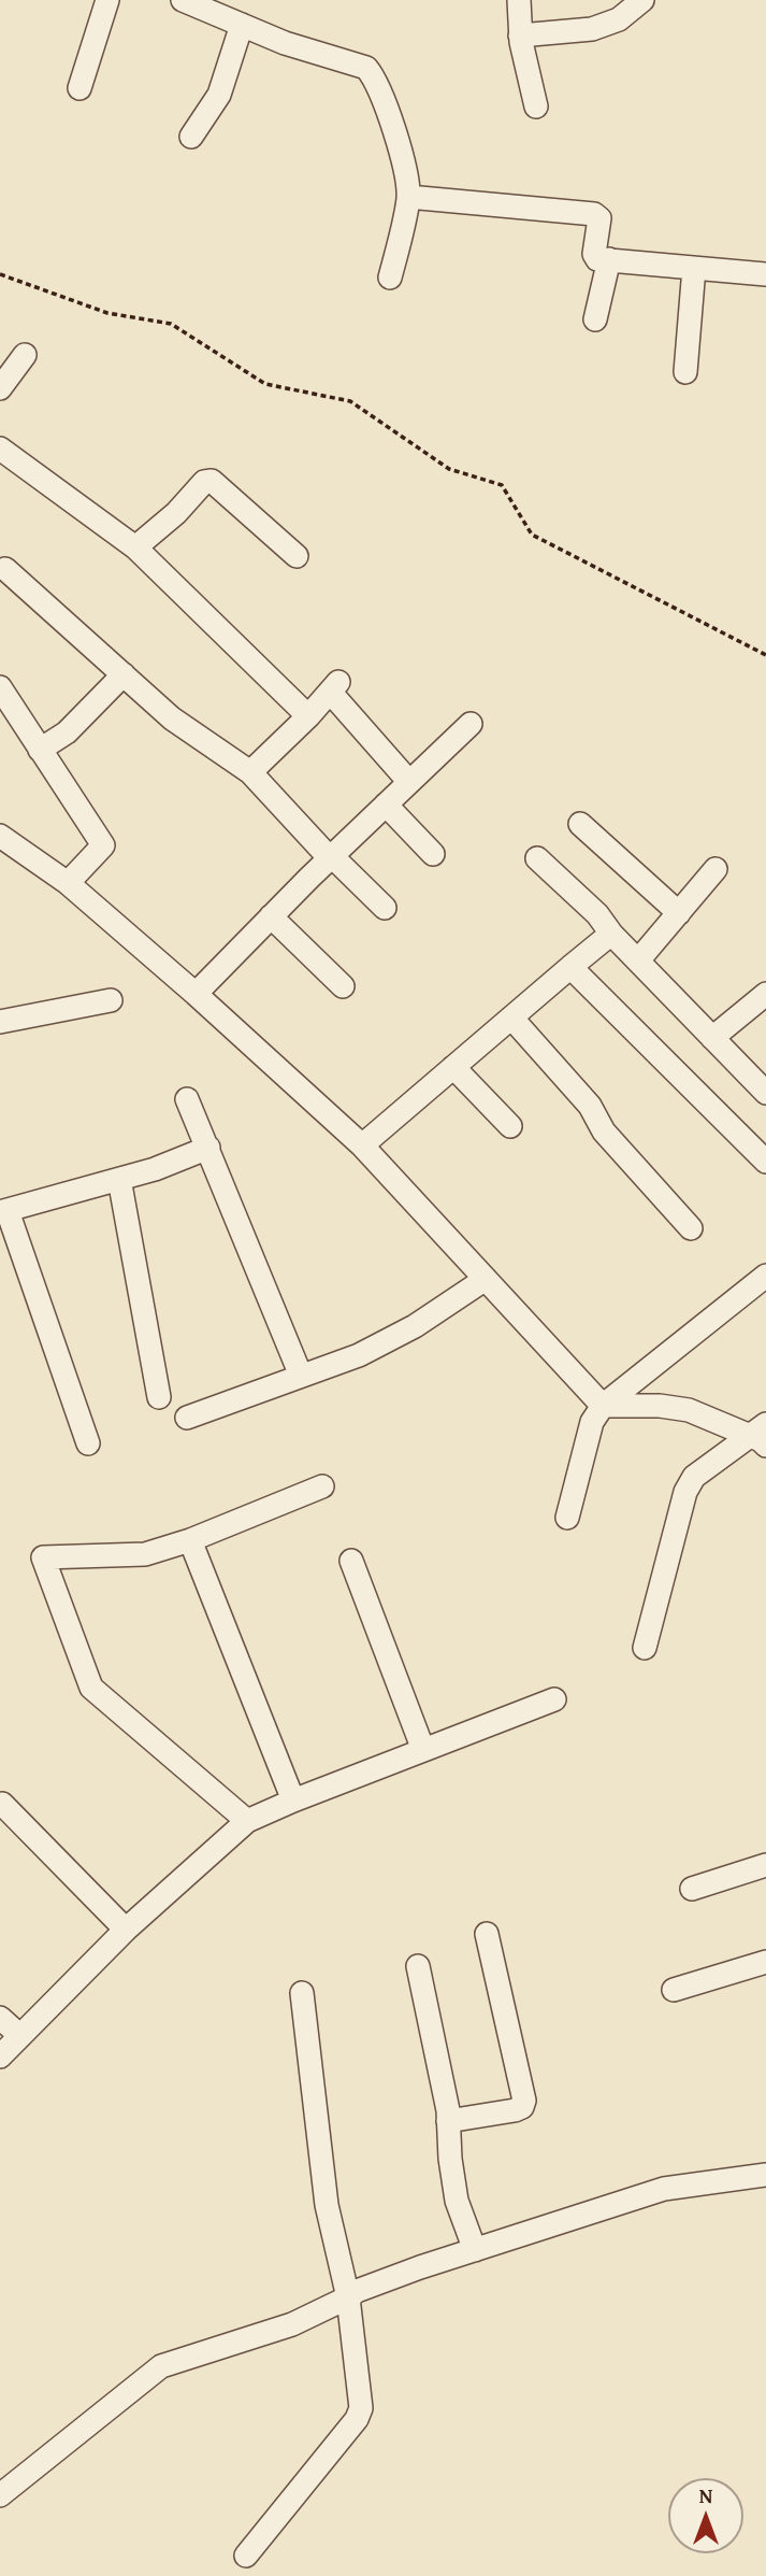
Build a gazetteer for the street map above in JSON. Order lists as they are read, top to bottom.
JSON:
{
  "north": "top"
}
